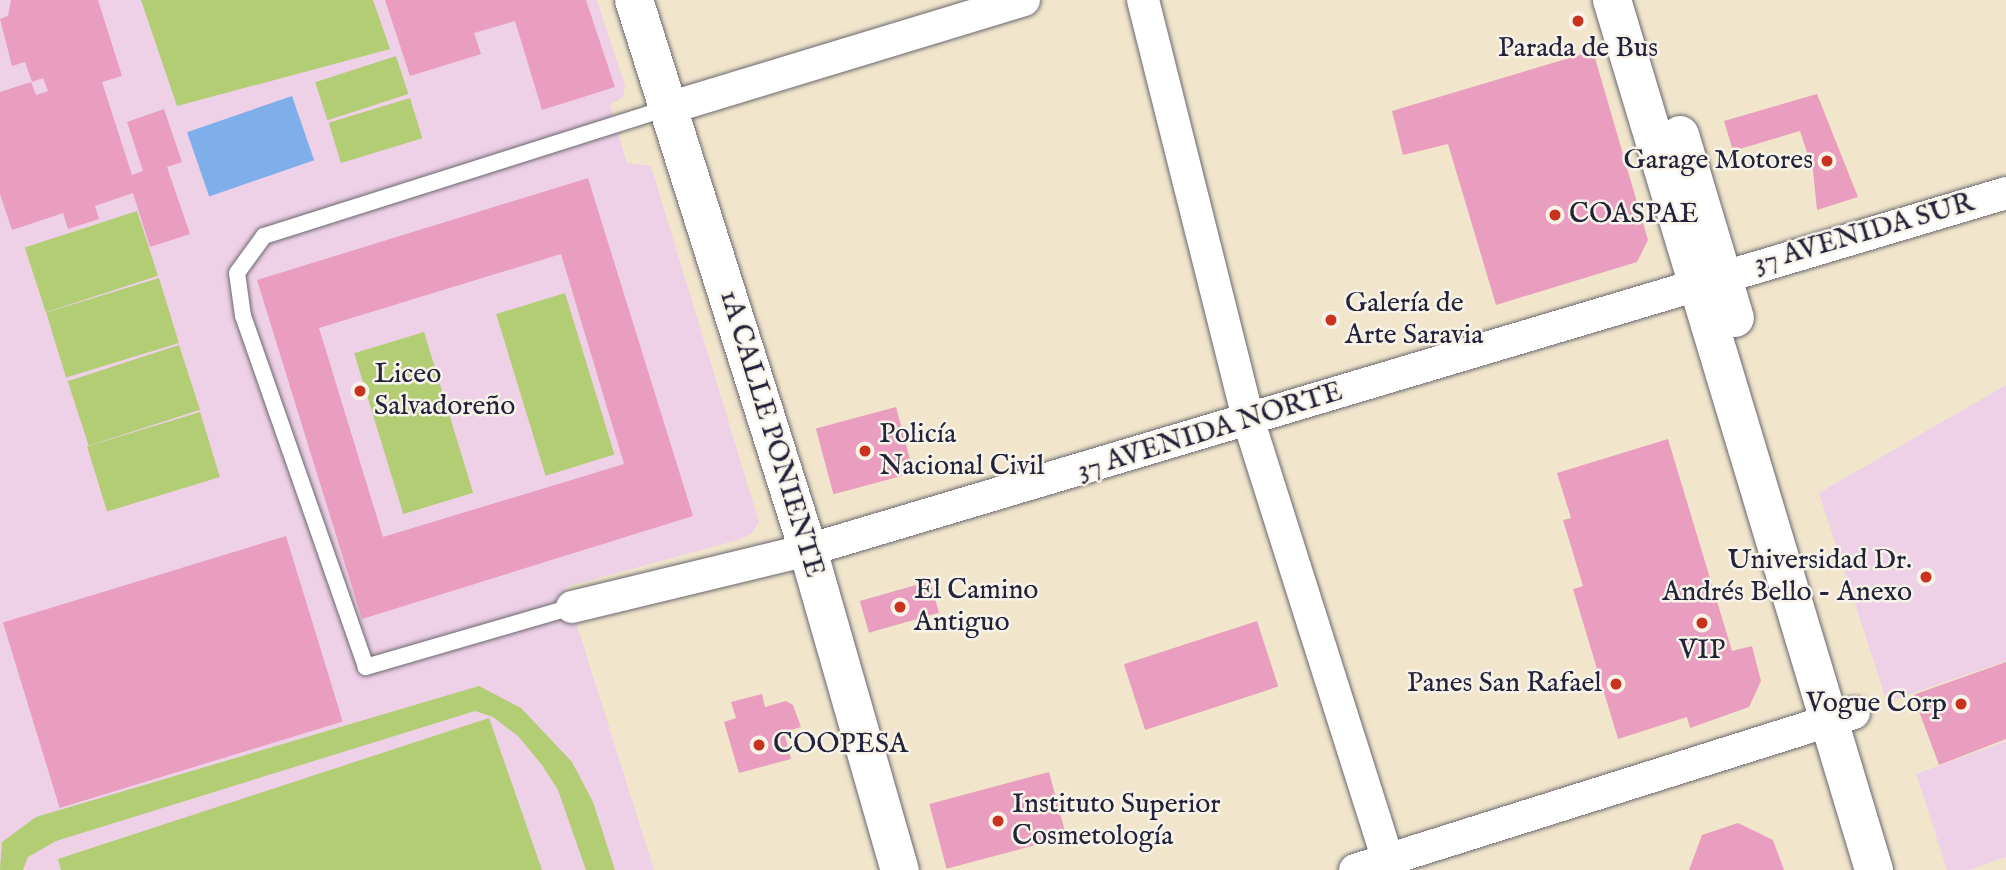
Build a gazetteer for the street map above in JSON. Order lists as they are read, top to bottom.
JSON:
{
  "streets": {
    "main road": ["1A CALLE PONIENTE"],
    "street": ["37 AVENIDA SUR", "37 AVENIDA NORTE"]
  },
  "crossings": [
    ["37 AVENIDA SUR", "37 AVENIDA NORTE"],
    ["37 AVENIDA NORTE", "1A CALLE PONIENTE"]
  ],
  "places": [
    "Parada de Bus",
    "Garage Motores",
    "COASPAE",
    "Galería de Arte Saravia",
    "Liceo Salvadoreño",
    "Policía Nacional Civil",
    "Universidad Dr. Andrés Bello - Anexo",
    "El Camino Antiguo",
    "VIP",
    "Panes San Rafael",
    "Vogue Corp",
    "COOPESA",
    "Instituto Superior Cosmetología"
  ]
}
